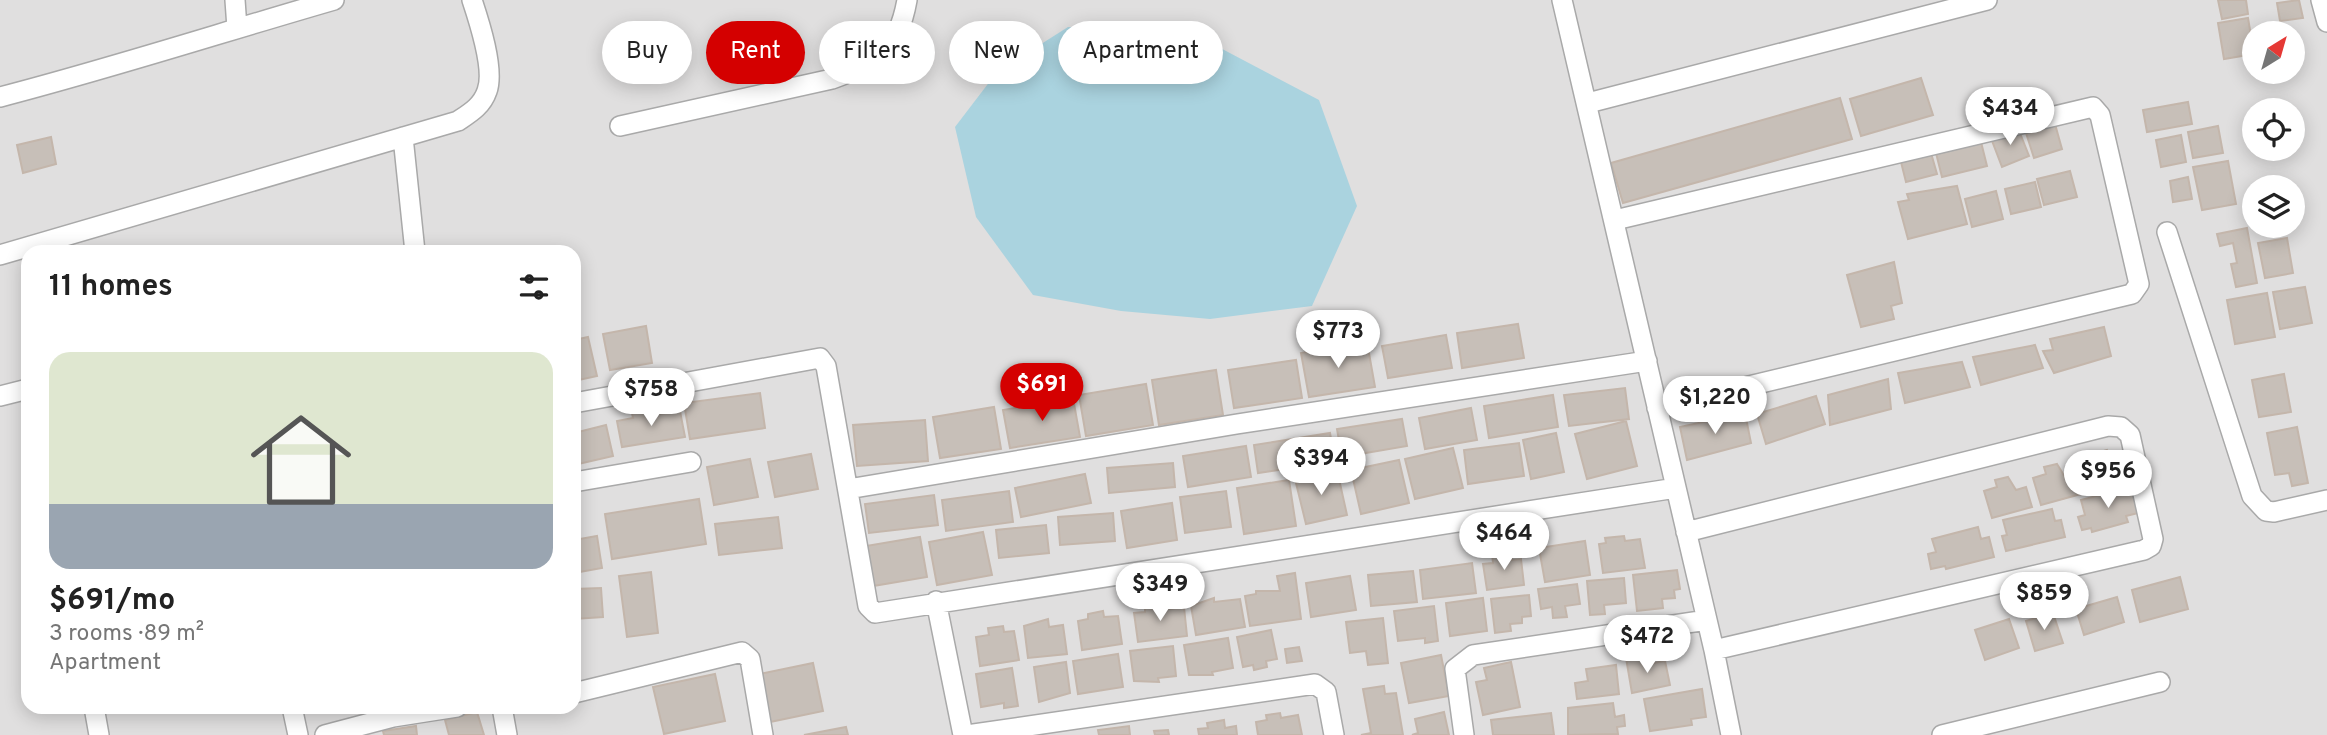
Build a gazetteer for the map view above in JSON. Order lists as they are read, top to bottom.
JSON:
{
  "north": "top right",
  "page": {
    "chip": [
      "Buy",
      "Rent",
      "Filters",
      "New",
      "Apartment"
    ],
    "price": [
      "$434",
      "$773",
      "$691",
      "$758",
      "$1,220",
      "$394",
      "$956",
      "$464",
      "$349",
      "$859",
      "$472"
    ],
    "heading": "11 homes",
    "list": [
      {
        "name": "$691/mo",
        "note": "3 rooms · 89 m² · Apartment"
      }
    ]
  }
}
